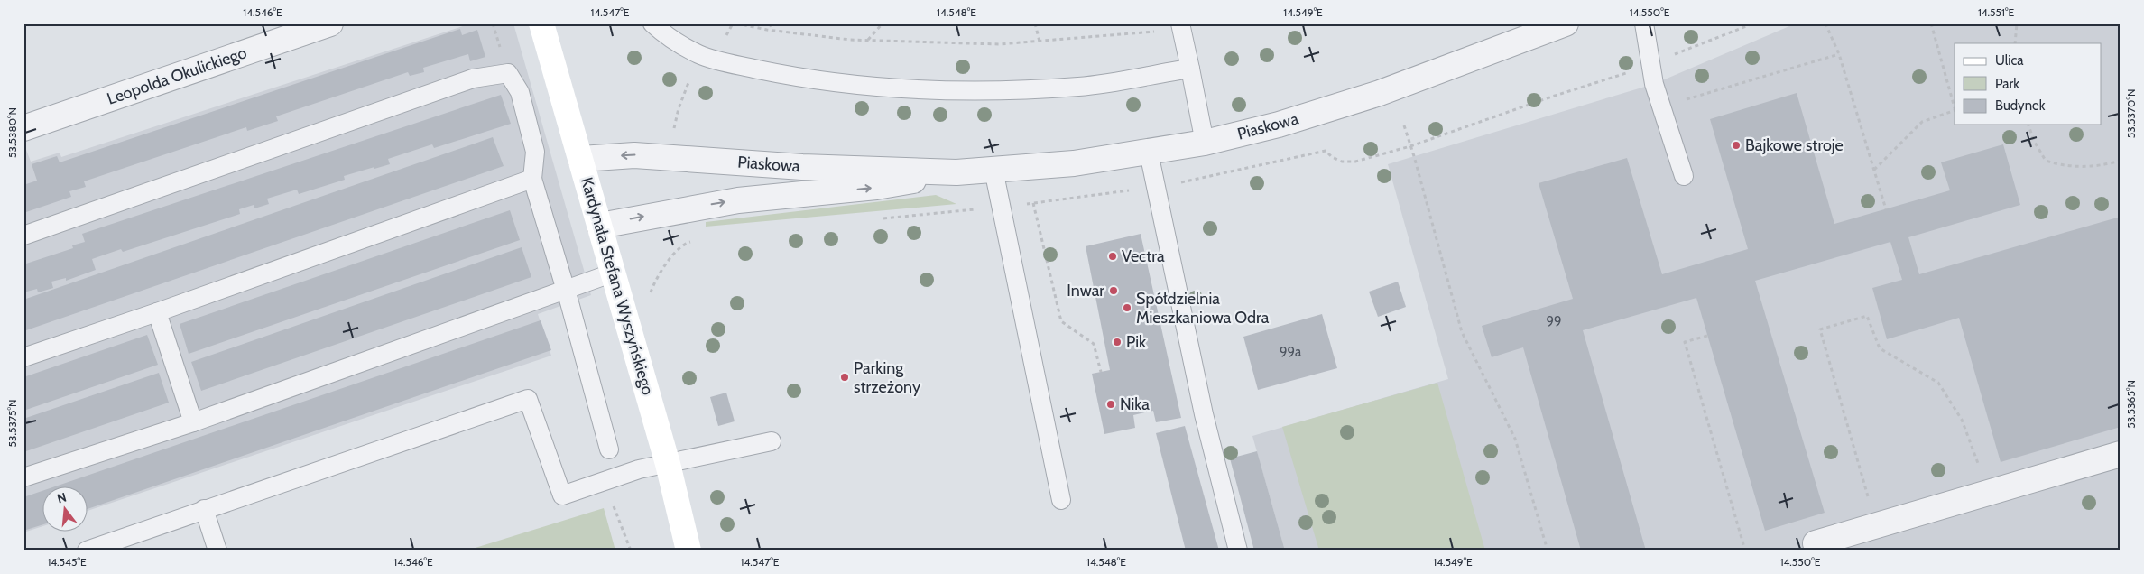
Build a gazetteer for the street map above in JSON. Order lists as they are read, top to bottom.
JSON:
{
  "streets": {
    "street": ["Leopolda Okulickiego", "Piaskowa", "Kardynała Stefana Wyszyńskiego"]
  },
  "crossings": [
    ["Piaskowa", "Kardynała Stefana Wyszyńskiego"]
  ],
  "places": [
    "Bajkowe stroje",
    "Vectra",
    "Inwar",
    "Spółdzielnia Mieszkaniowa Odra",
    "Pik",
    "Parking strzeżony",
    "Nika"
  ],
  "house_numbers": ["99", "99a"],
  "legend": ["Ulica", "Park", "Budynek"],
  "north": "top",
  "coordinates": [
    "14.546°E",
    "14.547°E",
    "14.548°E",
    "14.549°E",
    "14.550°E",
    "14.551°E",
    "53.5370°N",
    "53.5380°N",
    "53.5365°N",
    "53.5375°N",
    "14.545°E"
  ]
}
